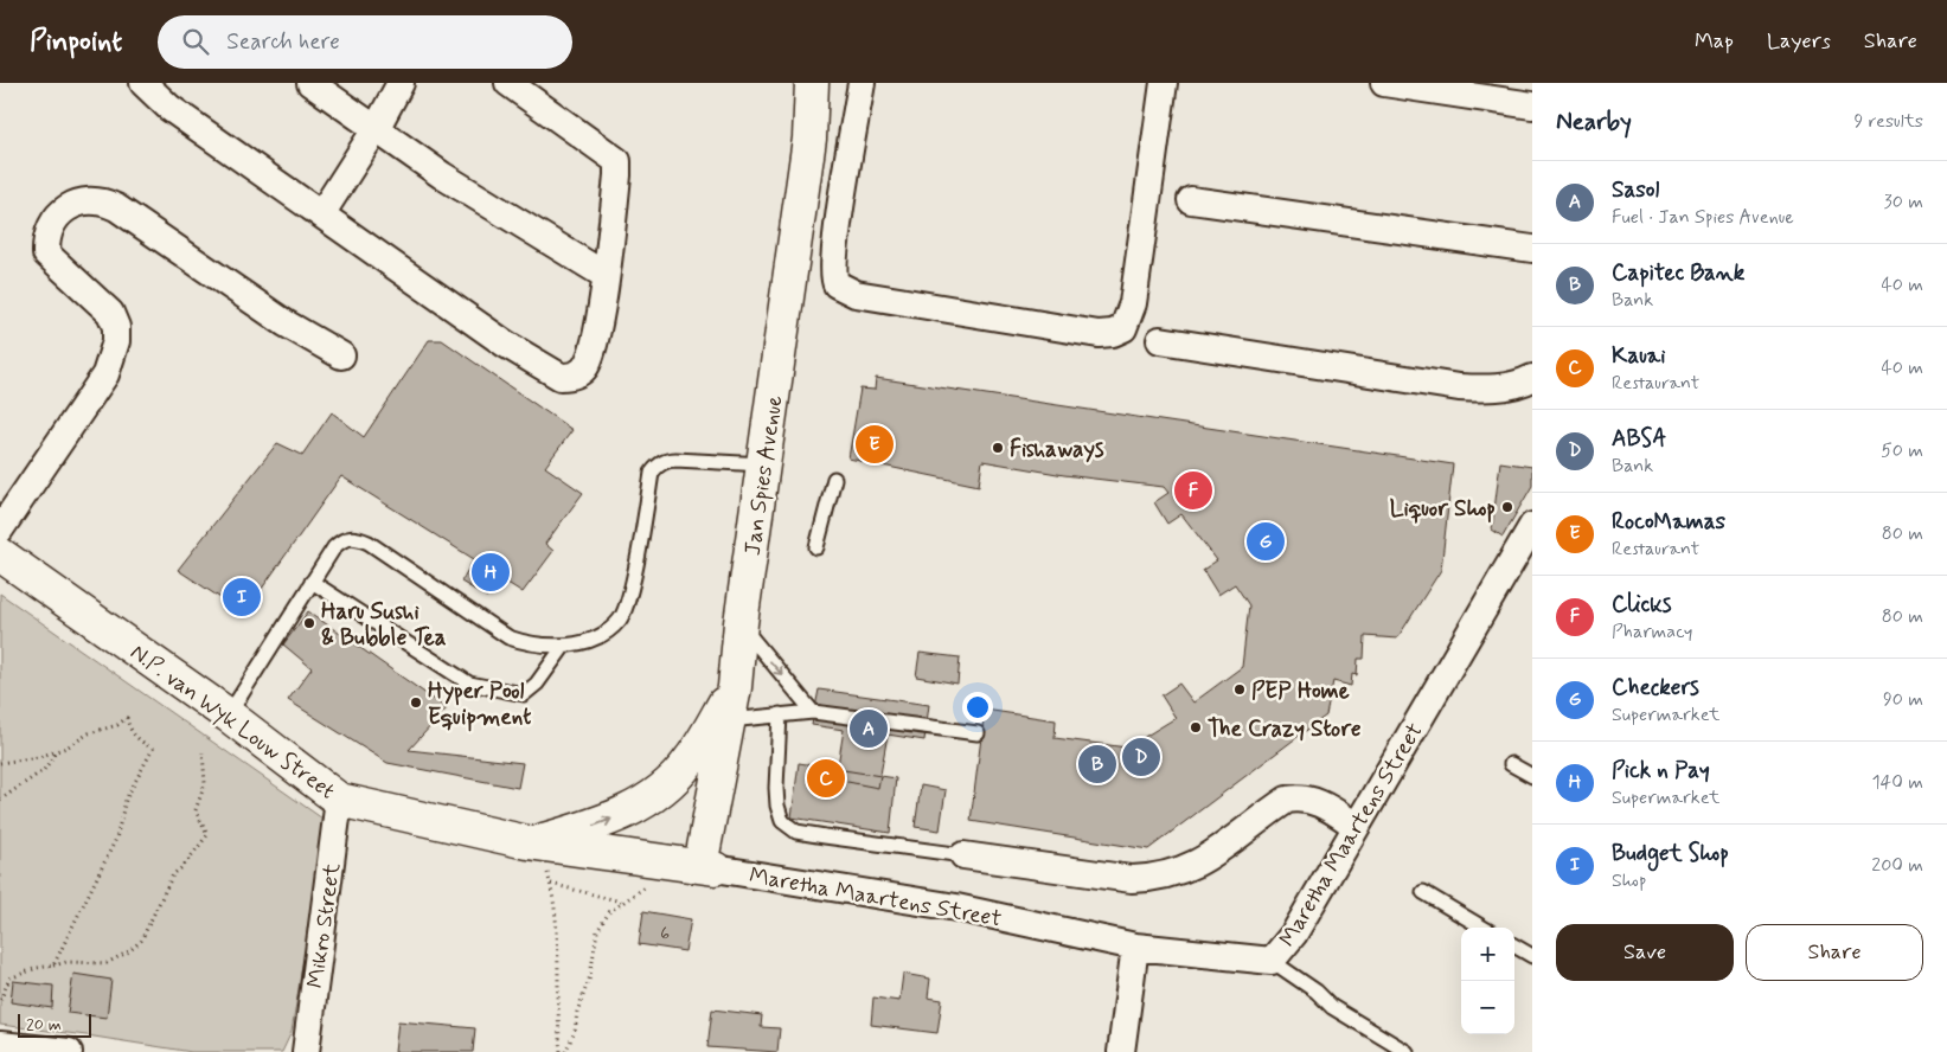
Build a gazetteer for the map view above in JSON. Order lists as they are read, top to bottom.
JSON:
{
  "streets": {
    "street": [
      "Jan Spies Avenue",
      "N.P. van Wyk Louw Street",
      "Maretha Maartens Street",
      "Mikro Street"
    ]
  },
  "crossings": [
    ["Jan Spies Avenue", "N.P. van Wyk Louw Street"],
    ["Jan Spies Avenue", "Maretha Maartens Street"],
    ["N.P. van Wyk Louw Street", "Maretha Maartens Street"],
    ["N.P. van Wyk Louw Street", "Mikro Street"]
  ],
  "places": [
    "Fishaways",
    "Liquor Shop",
    "Haru Sushi & Bubble Tea",
    "PEP Home",
    "Hyper Pool Equipment",
    "The Crazy Store"
  ],
  "house_numbers": ["6"],
  "scale_bar": "20 m",
  "page": {
    "header": "Pinpoint",
    "search": "Search here",
    "nav": ["Map", "Layers", "Share"],
    "heading": ["Nearby", "9 results"],
    "list": [
      {
        "mark": "A",
        "name": "Sasol",
        "note": "Fuel · Jan Spies Avenue",
        "value": "30 m"
      },
      {
        "mark": "B",
        "name": "Capitec Bank",
        "note": "Bank",
        "value": "40 m"
      },
      {
        "mark": "C",
        "name": "Kauai",
        "note": "Restaurant",
        "value": "40 m"
      },
      {
        "mark": "D",
        "name": "ABSA",
        "note": "Bank",
        "value": "50 m"
      },
      {
        "mark": "E",
        "name": "RocoMamas",
        "note": "Restaurant",
        "value": "80 m"
      },
      {
        "mark": "F",
        "name": "Clicks",
        "note": "Pharmacy",
        "value": "80 m"
      },
      {
        "mark": "G",
        "name": "Checkers",
        "note": "Supermarket",
        "value": "90 m"
      },
      {
        "mark": "H",
        "name": "Pick n Pay",
        "note": "Supermarket",
        "value": "140 m"
      },
      {
        "mark": "I",
        "name": "Budget Shop",
        "note": "Shop",
        "value": "200 m"
      }
    ],
    "pins": [
      "E",
      "F",
      "G",
      "H",
      "I",
      "A",
      "D",
      "B",
      "C"
    ],
    "buttons": ["Save", "Share"],
    "map_buttons": ["+", "−"],
    "scale": "20 m"
  }
}
